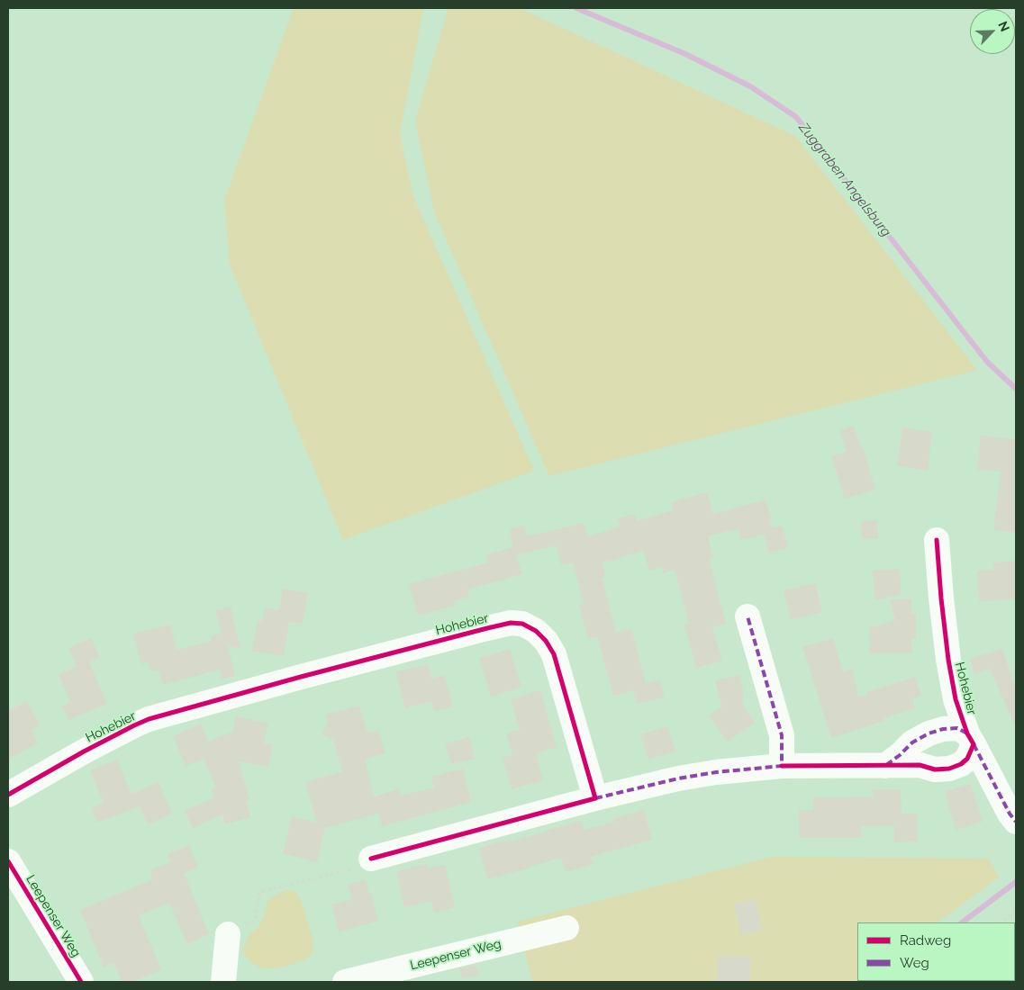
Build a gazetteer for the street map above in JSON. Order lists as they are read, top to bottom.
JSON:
{
  "streets": {
    "street": ["Hohebier", "Leepenser Weg"]
  },
  "water": ["Zuggraben Angelsburg"],
  "legend": ["Radweg", "Weg"],
  "north": "top right"
}
